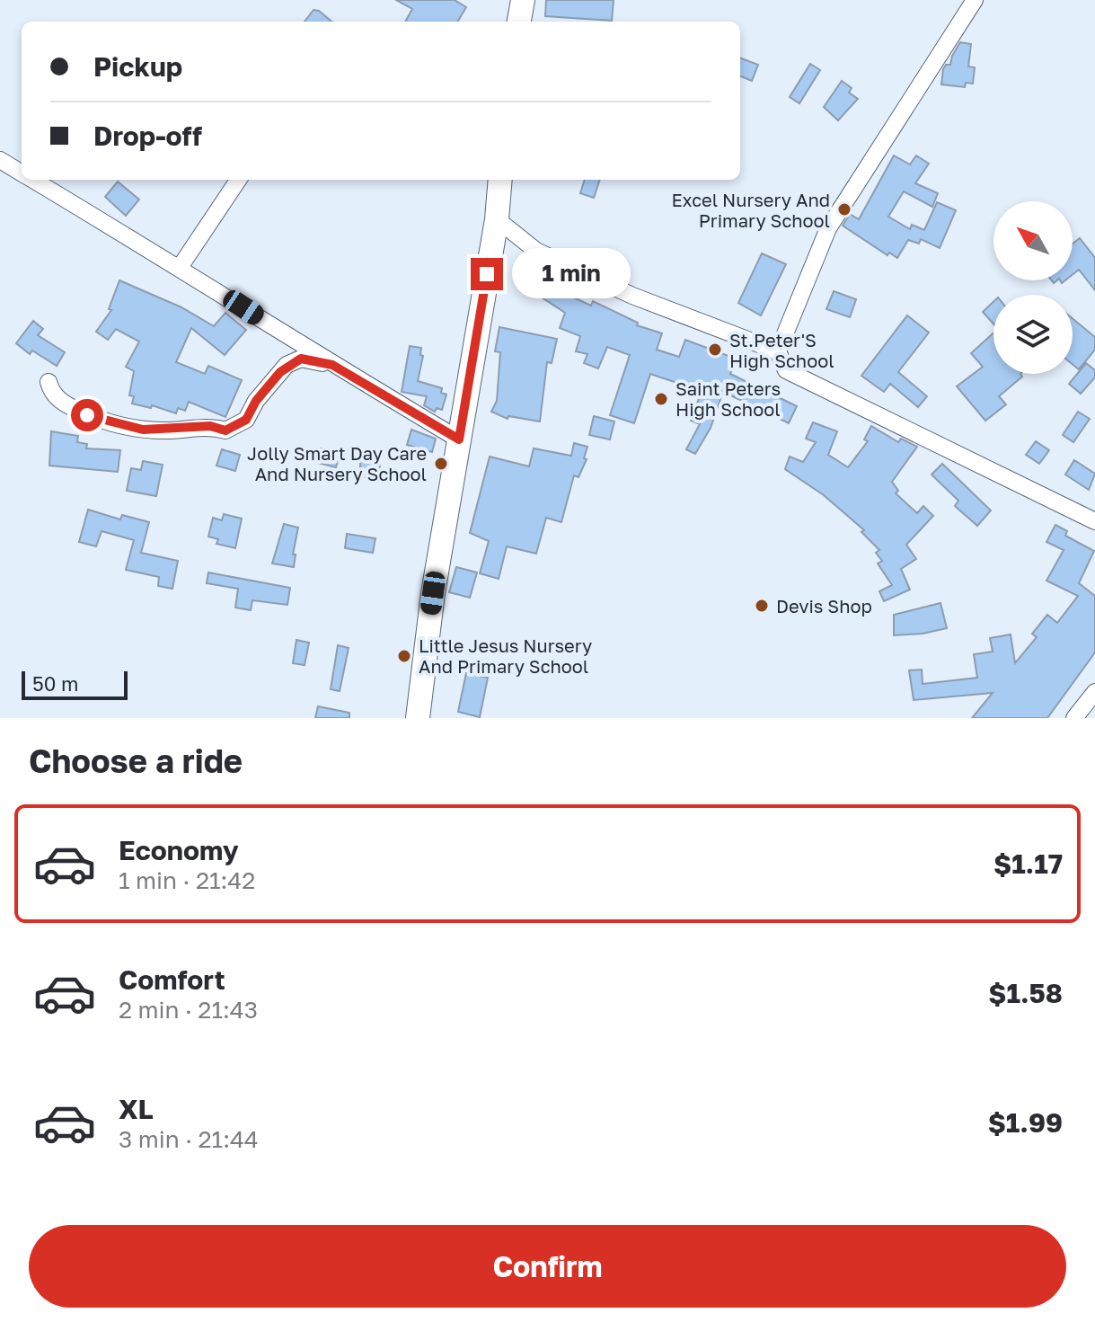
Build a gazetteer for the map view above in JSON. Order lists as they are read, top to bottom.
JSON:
{
  "places": [
    "Excel Nursery And Primary School",
    "St.Peter'S High School",
    "Saint Peters High School",
    "Jolly Smart Day Care And Nursery School",
    "Devis Shop",
    "Little Jesus Nursery And Primary School"
  ],
  "scale_bar": "50 m",
  "north": "top left",
  "page": {
    "banner": ["Pickup", "Drop-off"],
    "bubble": "1 min",
    "scale": "50 m",
    "heading": "Choose a ride",
    "list": [
      {
        "name": "Economy",
        "note": "1 min · 21:42",
        "value": "$1.17"
      },
      {
        "name": "Comfort",
        "note": "2 min · 21:43",
        "value": "$1.58"
      },
      {
        "name": "XL",
        "note": "3 min · 21:44",
        "value": "$1.99"
      }
    ],
    "buttons": "Confirm"
  }
}
